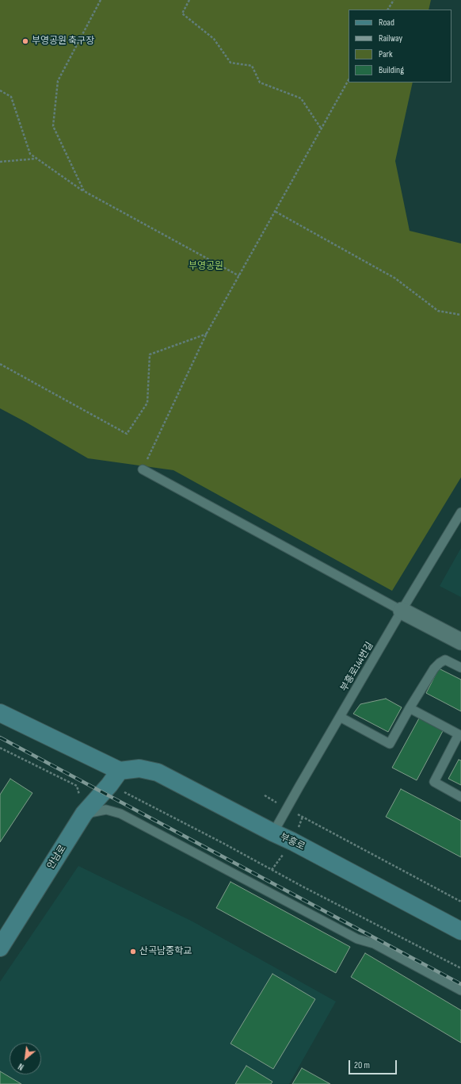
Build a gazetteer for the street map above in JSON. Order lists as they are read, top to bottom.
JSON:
{
  "streets": {
    "main road": ["부흥로", "안남로"],
    "lane": ["부흥로144번길"]
  },
  "crossings": [
    ["부흥로144번길", "부흥로"],
    ["부흥로", "안남로"]
  ],
  "parks": ["부영공원"],
  "places": ["부영공원 축구장", "산곡남중학교"],
  "legend": [
    "Road",
    "Railway",
    "Park",
    "Building"
  ],
  "scale_bar": "20 m",
  "north": "bottom left"
}
